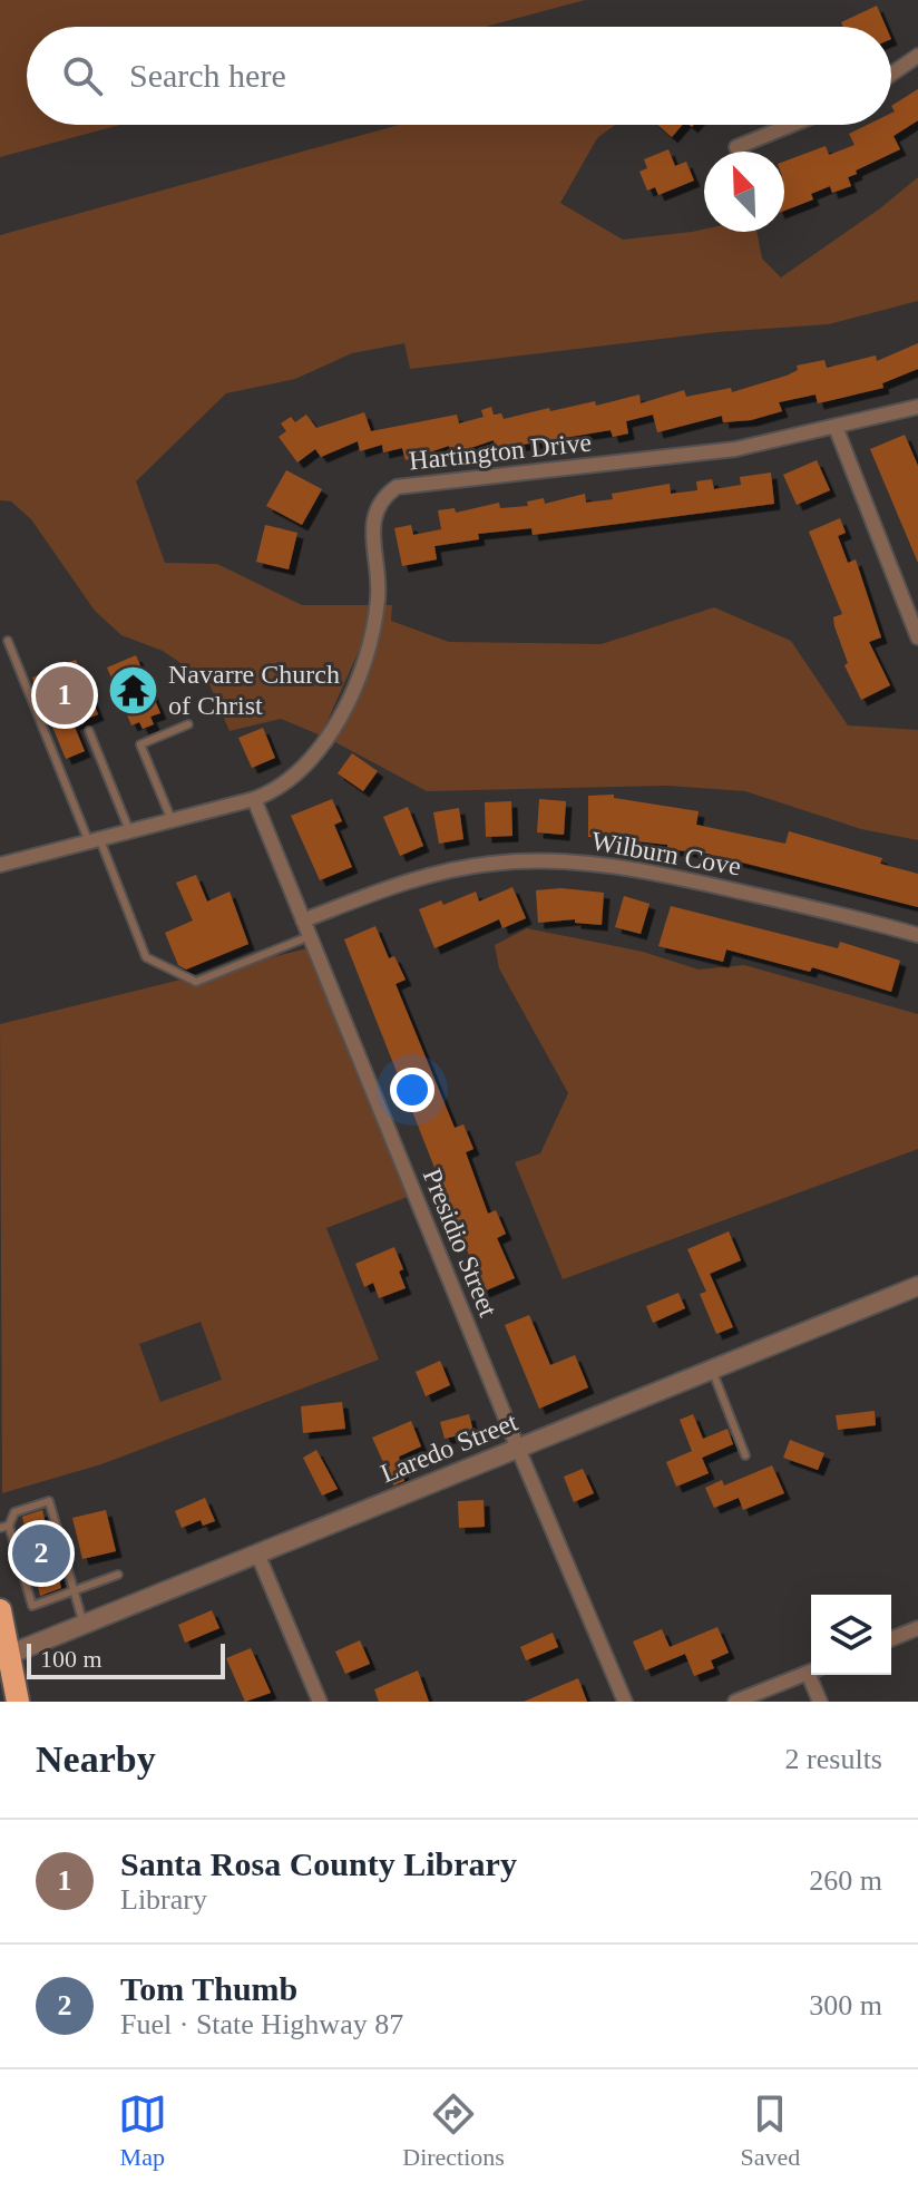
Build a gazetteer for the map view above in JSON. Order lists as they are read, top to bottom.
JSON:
{
  "streets": {
    "street": [
      "Hartington Drive",
      "Wilburn Cove",
      "Presidio Street",
      "Laredo Street"
    ]
  },
  "crossings": [
    ["Hartington Drive", "Presidio Street"],
    ["Wilburn Cove", "Presidio Street"],
    ["Presidio Street", "Laredo Street"]
  ],
  "places": {
    "temple": ["Navarre Church of Christ"]
  },
  "scale_bar": "100 m",
  "north": "top left",
  "page": {
    "search": "Search here",
    "pins": ["1", "2"],
    "scale": "100 m",
    "heading": ["Nearby", "2 results"],
    "list": [
      {
        "mark": "1",
        "name": "Santa Rosa County Library",
        "note": "Library",
        "value": "260 m"
      },
      {
        "mark": "2",
        "name": "Tom Thumb",
        "note": "Fuel · State Highway 87",
        "value": "300 m"
      }
    ],
    "nav": ["Map", "Directions", "Saved"]
  }
}
